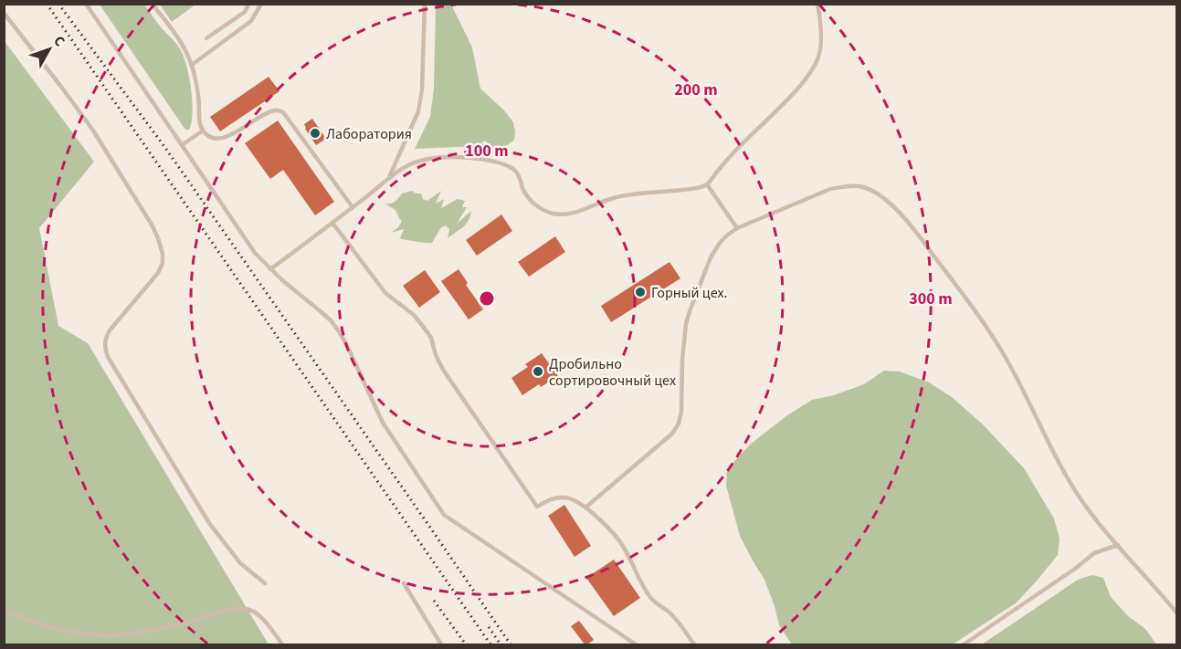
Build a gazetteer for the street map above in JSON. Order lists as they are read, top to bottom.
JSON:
{
  "places": ["Лаборатория", "Горный цех.", "Дробильно сортировочный цех"],
  "north": "top right",
  "rings": ["200 m", "100 m", "300 m"]
}
